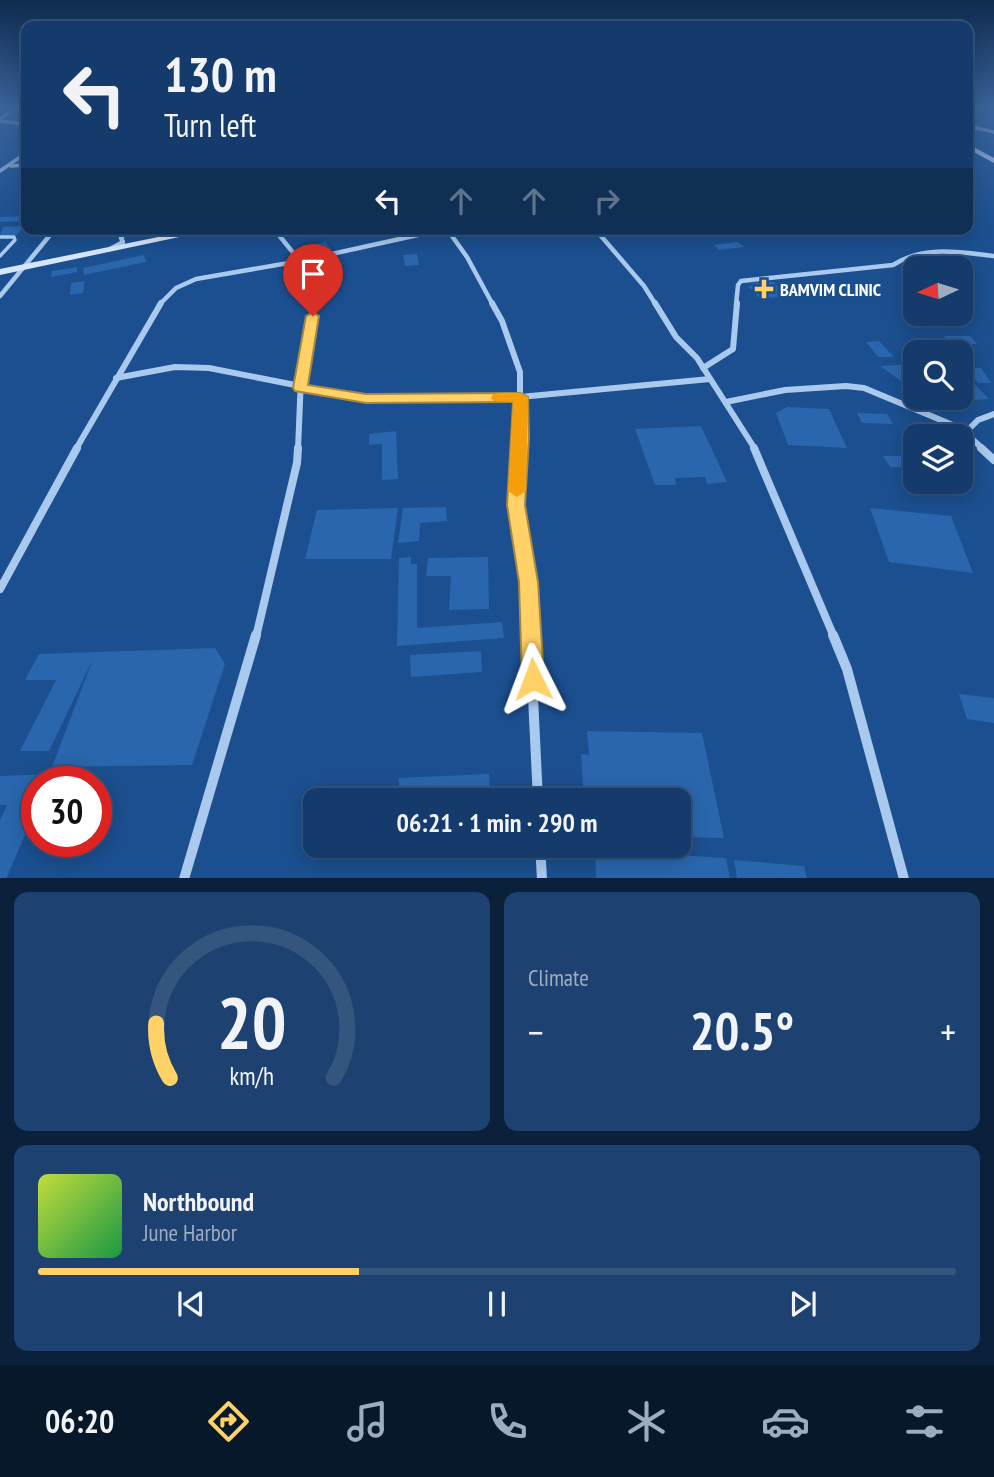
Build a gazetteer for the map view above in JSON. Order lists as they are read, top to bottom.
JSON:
{
  "places": {
    "health": ["BAMVIM CLINIC"]
  },
  "north": "left",
  "page": {
    "turn": ["130 m", "Turn left"],
    "limit": "30",
    "trip": "06:21 · 1 min · 290 m",
    "tile": "Climate",
    "heat": ["−", "20.5°", "+"],
    "song": ["Northbound", "June Harbor"],
    "tabs": "06:20",
    "gauge": ["20", "km/h"]
  }
}
